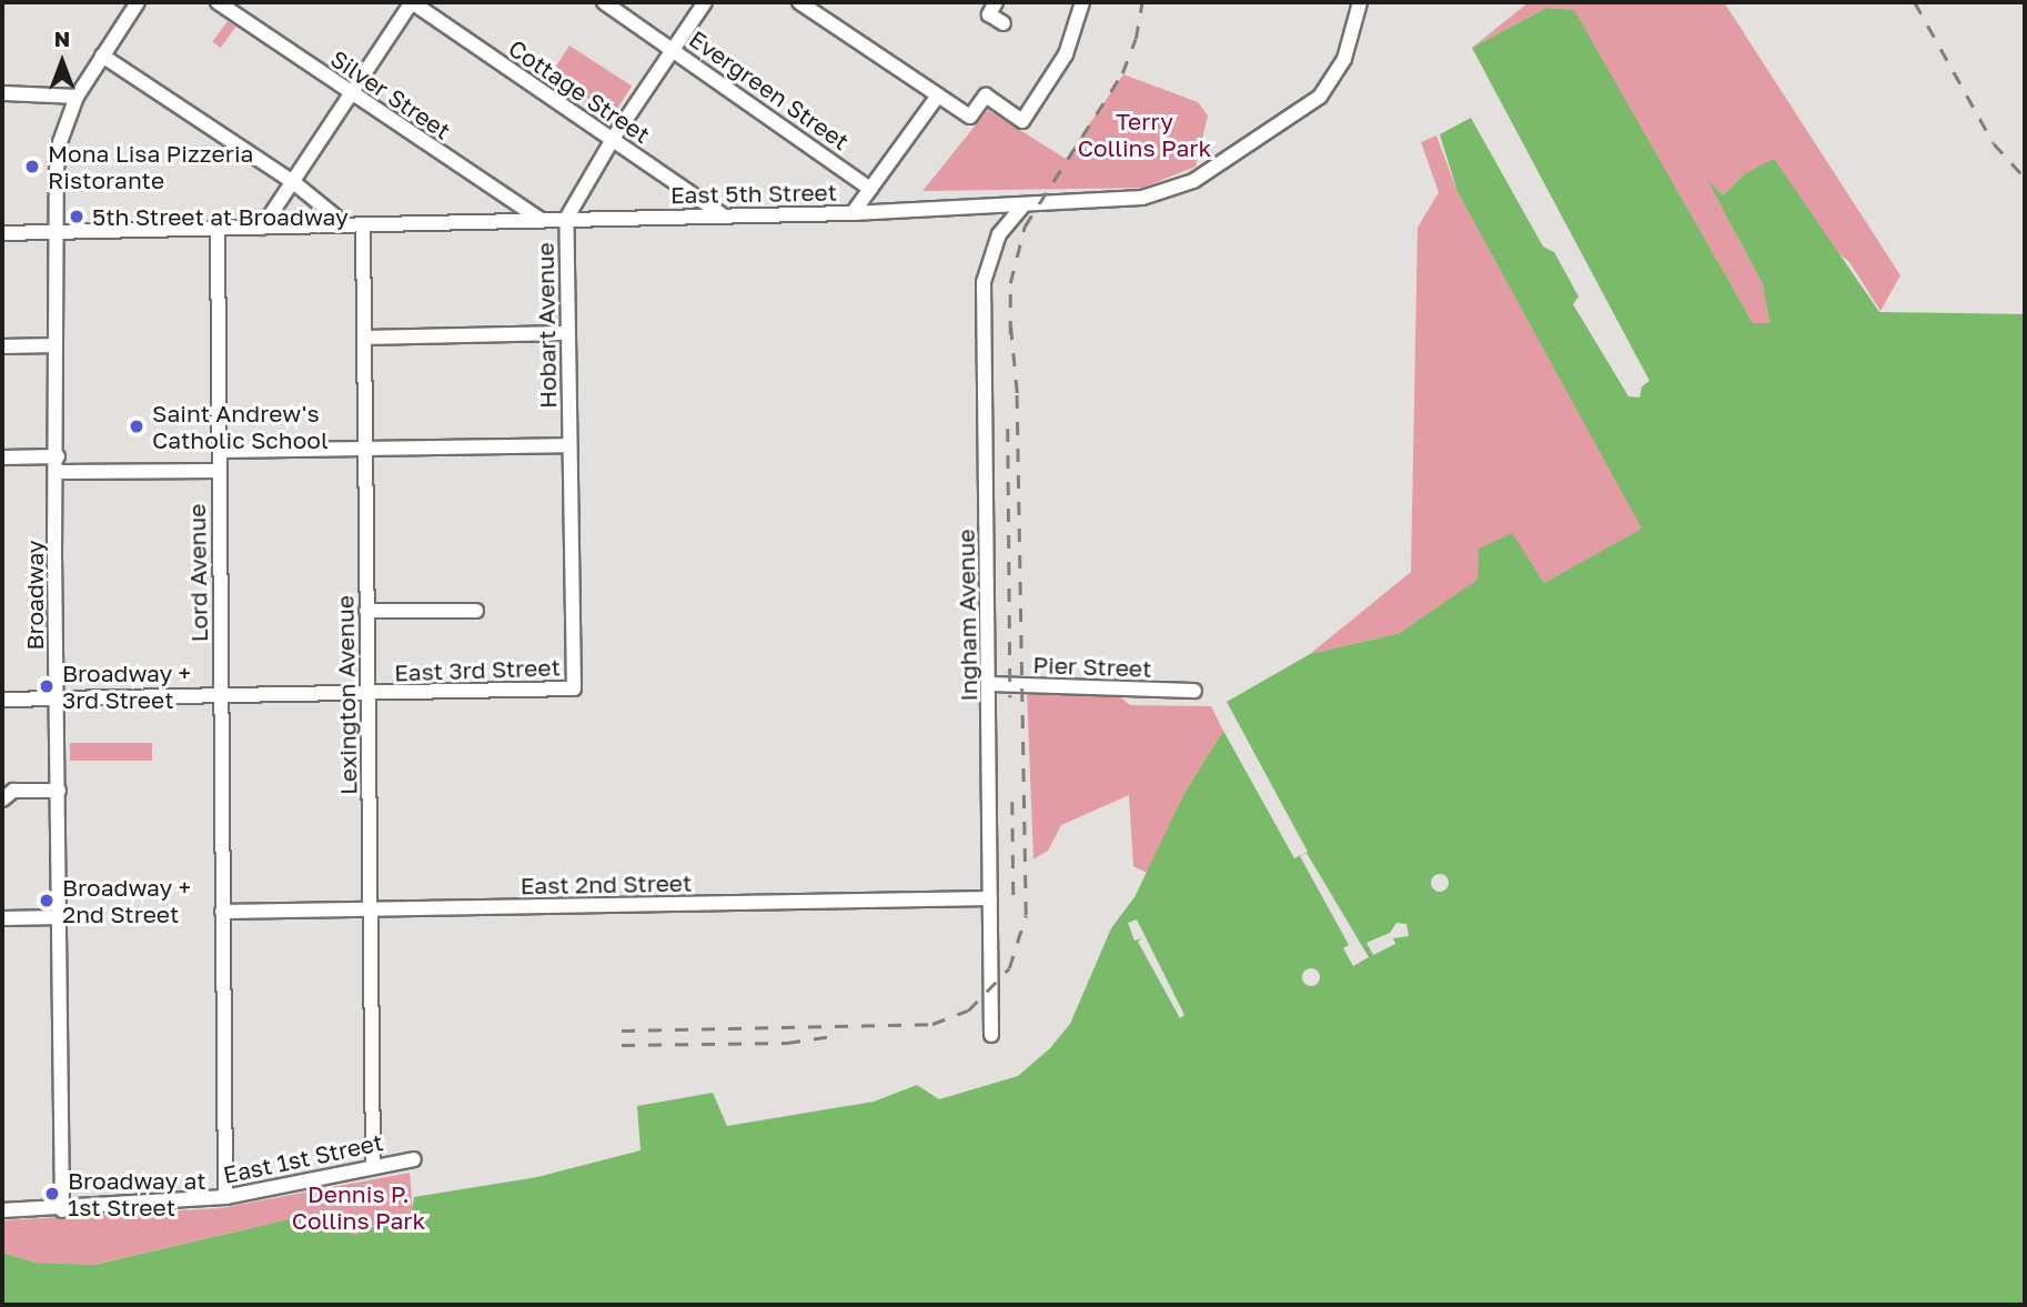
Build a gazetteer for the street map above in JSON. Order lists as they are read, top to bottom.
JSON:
{
  "streets": {
    "street": [
      "Evergreen Street",
      "Cottage Street",
      "Silver Street",
      "East 5th Street",
      "Hobart Avenue",
      "Lord Avenue",
      "Broadway",
      "Ingham Avenue",
      "Pier Street",
      "East 3rd Street",
      "Lexington Avenue",
      "East 2nd Street",
      "East 1st Street"
    ]
  },
  "crossings": [
    ["Evergreen Street", "Hobart Avenue"],
    ["Cottage Street", "East 5th Street"],
    ["Cottage Street", "Hobart Avenue"],
    ["Silver Street", "East 5th Street"],
    ["East 5th Street", "Hobart Avenue"],
    ["East 5th Street", "Lord Avenue"],
    ["East 5th Street", "Broadway"],
    ["East 5th Street", "Ingham Avenue"],
    ["East 5th Street", "Lexington Avenue"],
    ["Hobart Avenue", "East 3rd Street"],
    ["Lord Avenue", "East 3rd Street"],
    ["Lord Avenue", "East 2nd Street"],
    ["Lord Avenue", "East 1st Street"],
    ["Broadway", "East 3rd Street"],
    ["Broadway", "East 1st Street"],
    ["Ingham Avenue", "Pier Street"],
    ["Ingham Avenue", "East 2nd Street"],
    ["East 3rd Street", "Lexington Avenue"],
    ["Lexington Avenue", "East 2nd Street"],
    ["Lexington Avenue", "East 1st Street"]
  ],
  "parks": ["Terry Collins Park", "Dennis P. Collins Park"],
  "places": [
    "Mona Lisa Pizzeria Ristorante",
    "5th Street at Broadway",
    "Saint Andrew's Catholic School",
    "Broadway + 3rd Street",
    "Broadway + 2nd Street",
    "Broadway at 1st Street"
  ],
  "north": "top"
}
